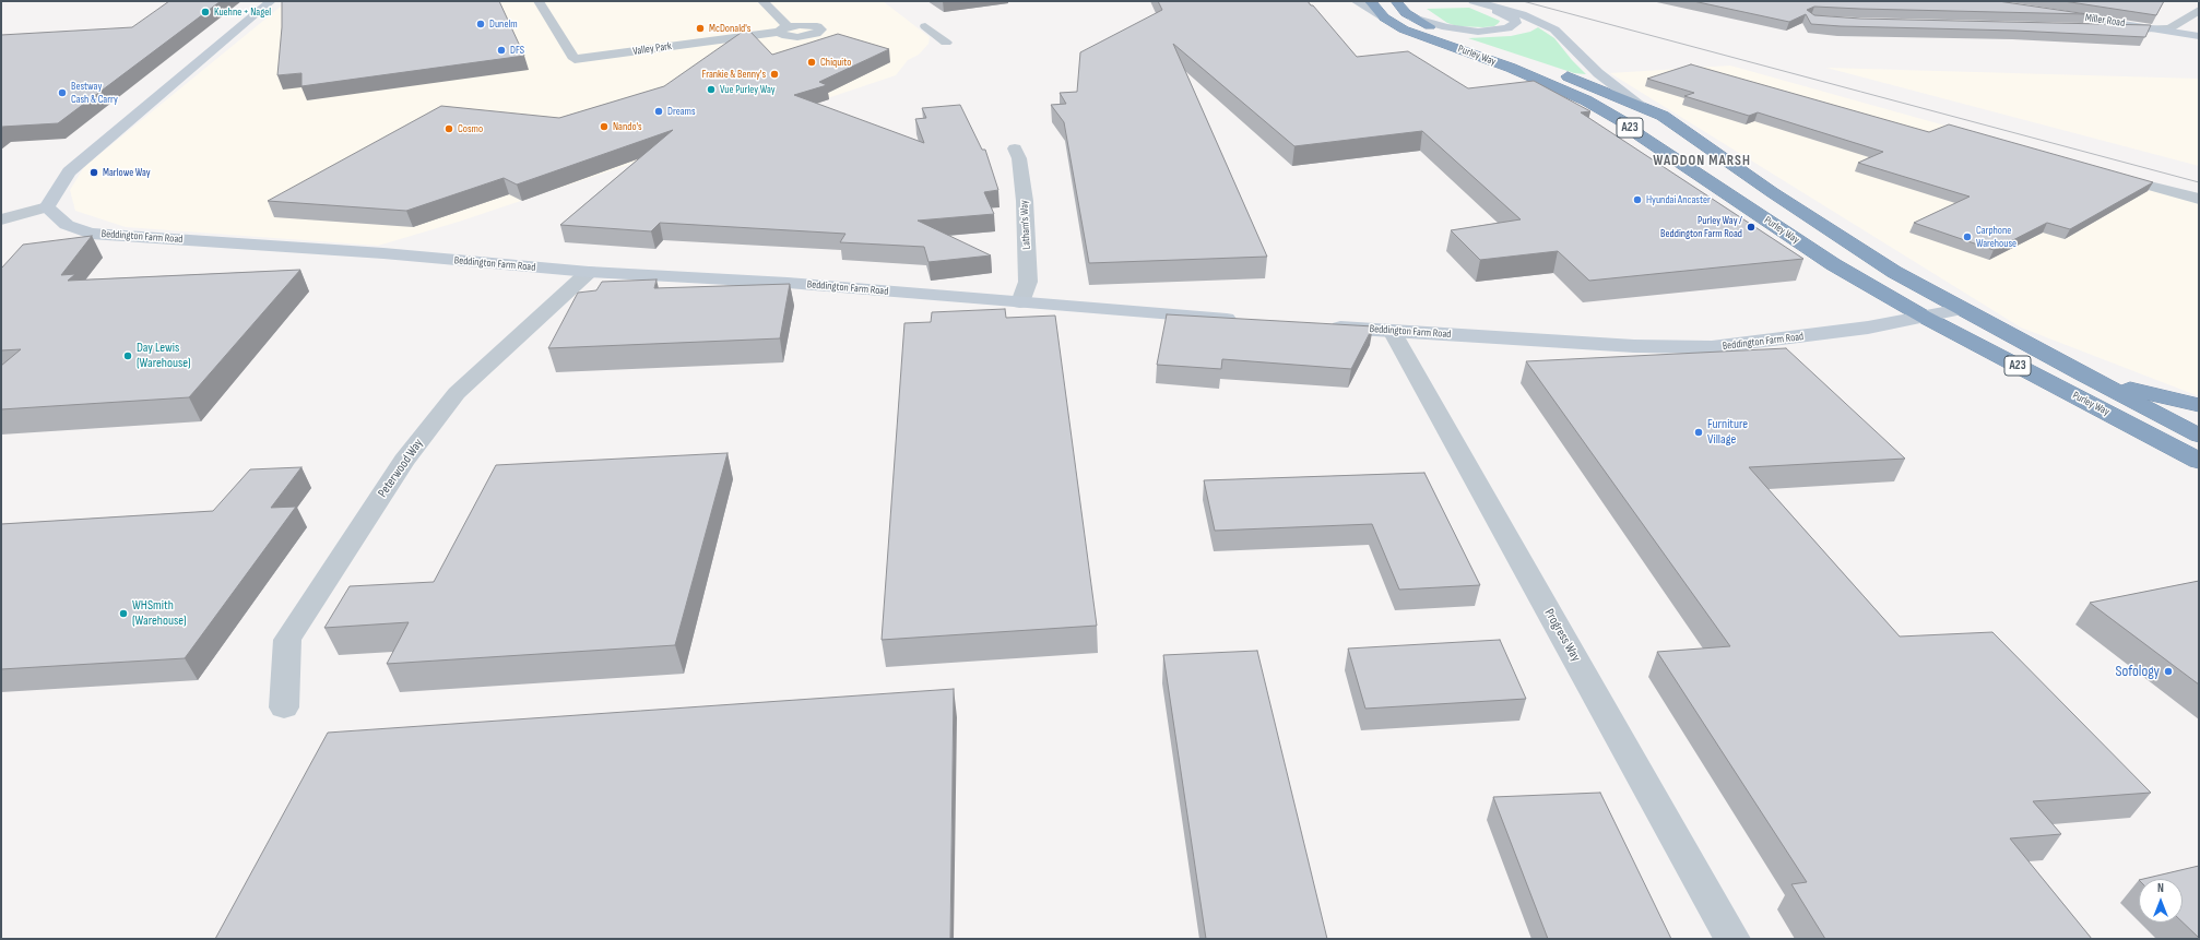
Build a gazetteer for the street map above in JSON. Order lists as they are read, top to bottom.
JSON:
{
  "streets": {
    "highway": ["Purley Way", "A23"],
    "street": [
      "Miller Road",
      "Valley Park",
      "Latham's Way",
      "Beddington Farm Road",
      "Peterwood Way",
      "Progress Way"
    ]
  },
  "crossings": [
    ["Purley Way", "Beddington Farm Road"],
    ["Latham's Way", "Beddington Farm Road"],
    ["Beddington Farm Road", "Peterwood Way"],
    ["Beddington Farm Road", "Progress Way"]
  ],
  "districts": ["WADDON MARSH"],
  "places": [
    "Kuehne + Nagel",
    "Dunelm",
    "McDonald's",
    "DFS",
    "Chiquito",
    "Frankie & Benny's",
    "Vue Purley Way",
    "Bestway Cash & Carry",
    "Dreams",
    "Nando's",
    "Cosmo",
    "Marlowe Way",
    "Hyundai Ancaster",
    "Purley Way / Beddington Farm Road",
    "Carphone Warehouse",
    "Day Lewis (Warehouse)",
    "Furniture Village",
    "WHSmith (Warehouse)",
    "Sofology"
  ],
  "north": "top"
}
